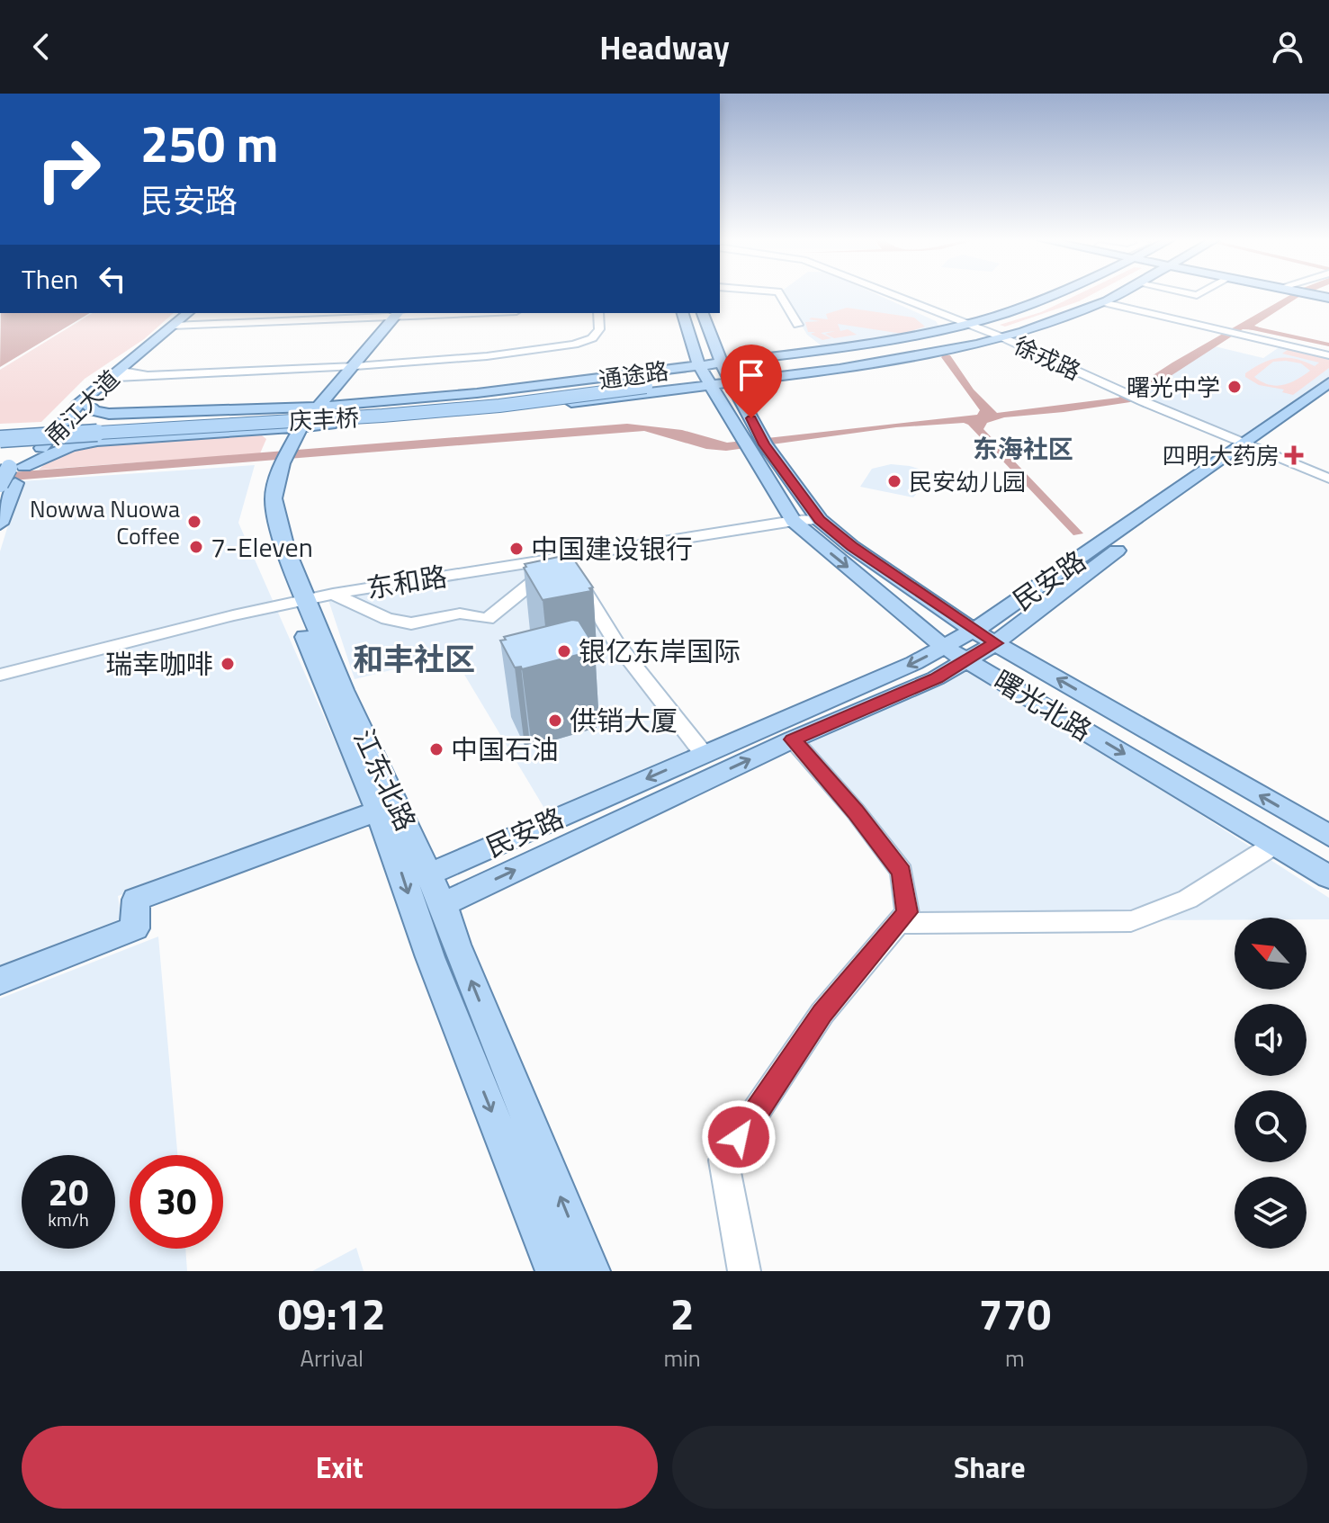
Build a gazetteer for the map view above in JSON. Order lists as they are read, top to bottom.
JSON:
{
  "streets": {
    "main road": [
      "通途路",
      "甬江大道",
      "庆丰桥",
      "民安路",
      "曙光北路",
      "江东北路"
    ],
    "street": ["徐戎路", "东和路"]
  },
  "crossings": [
    ["徐戎路", "通途路"],
    ["徐戎路", "民安路"],
    ["通途路", "甬江大道"],
    ["通途路", "庆丰桥"],
    ["通途路", "曙光北路"],
    ["通途路", "江东北路"],
    ["民安路", "曙光北路"],
    ["民安路", "江东北路"],
    ["东和路", "曙光北路"],
    ["东和路", "江东北路"]
  ],
  "districts": ["东海社区", "和丰社区"],
  "places": {
    "other": [
      "曙光中学",
      "民安幼儿园",
      "Nowwa Nuowa Coffee",
      "7-Eleven",
      "中国建设银行",
      "银亿东岸国际",
      "瑞幸咖啡",
      "供销大厦",
      "中国石油"
    ],
    "health": ["四明大药房"]
  },
  "north": "top left",
  "page": {
    "header": "Headway",
    "turn": ["250 m", "民安路"],
    "then": "Then",
    "speed": "20 km/h",
    "limit": "30",
    "eta": [
      "09:12",
      "Arrival",
      "2",
      "min",
      "770",
      "m"
    ],
    "buttons": ["Exit", "Share"]
  }
}
